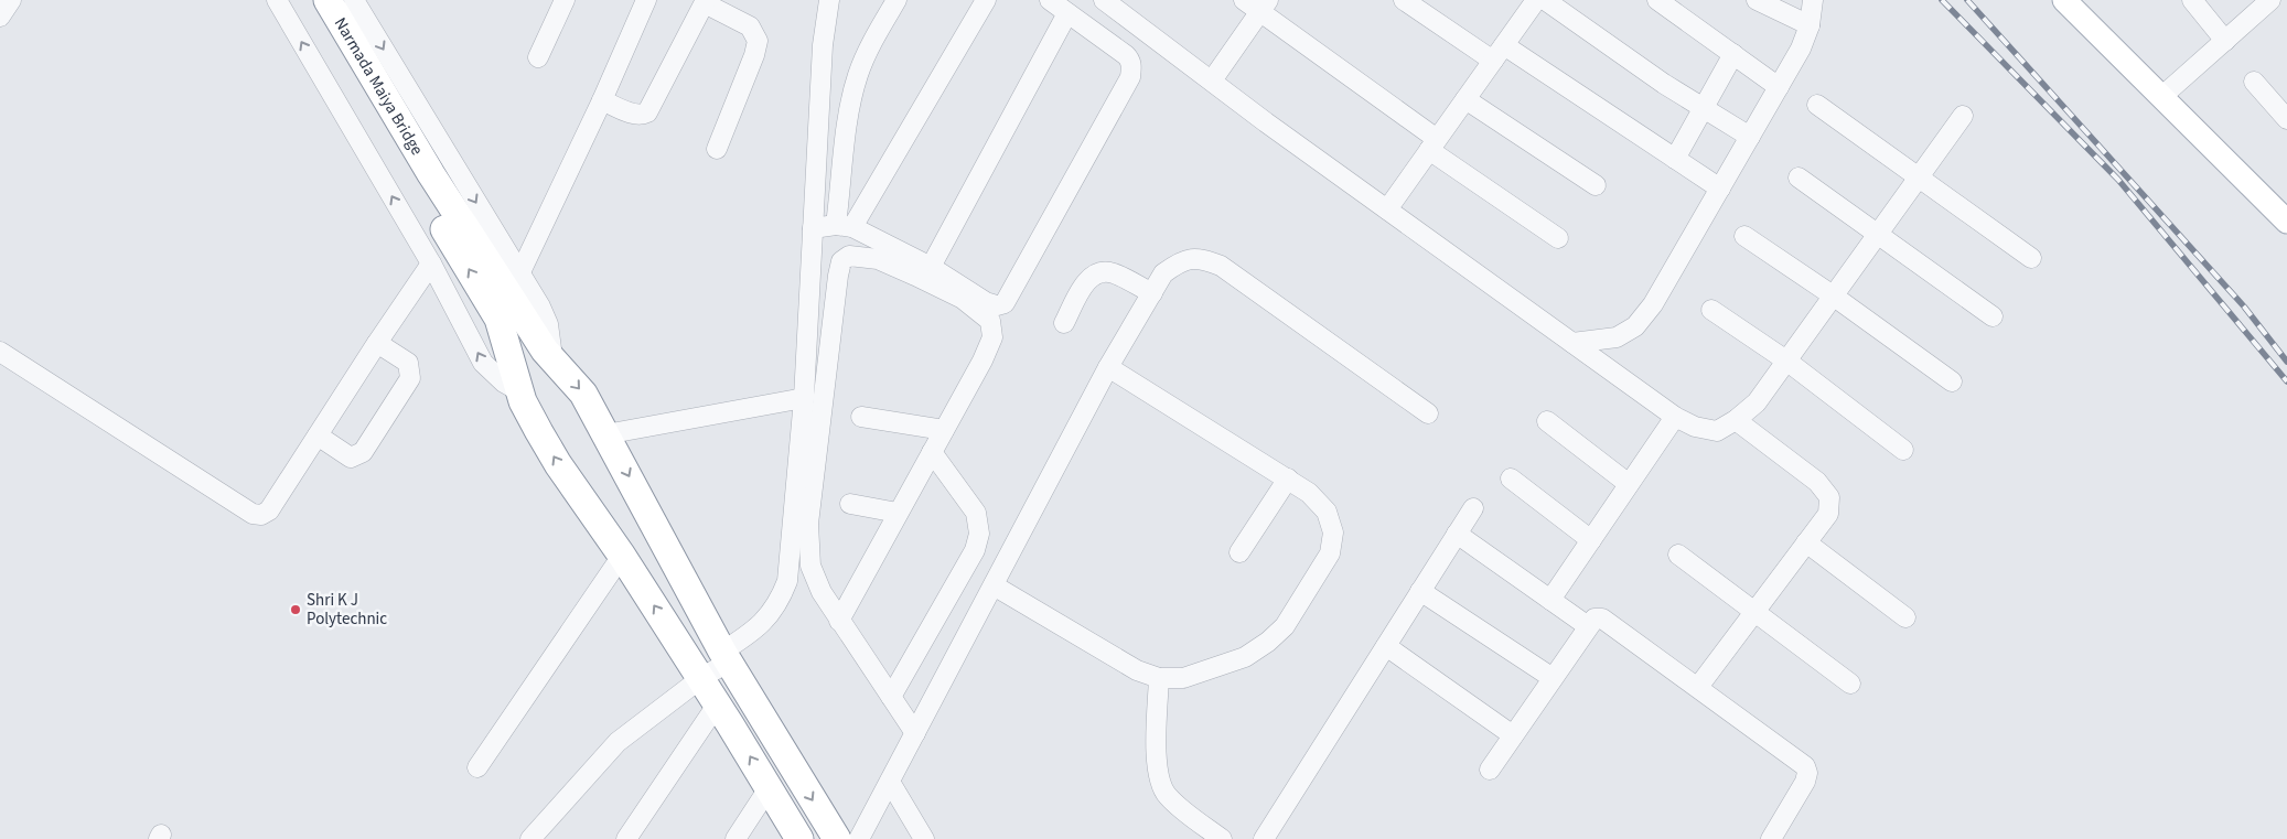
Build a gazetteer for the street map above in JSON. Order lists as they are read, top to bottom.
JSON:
{
  "streets": {
    "highway": ["Narmada Maiya Bridge"]
  },
  "places": ["Shri K J Polytechnic"]
}
